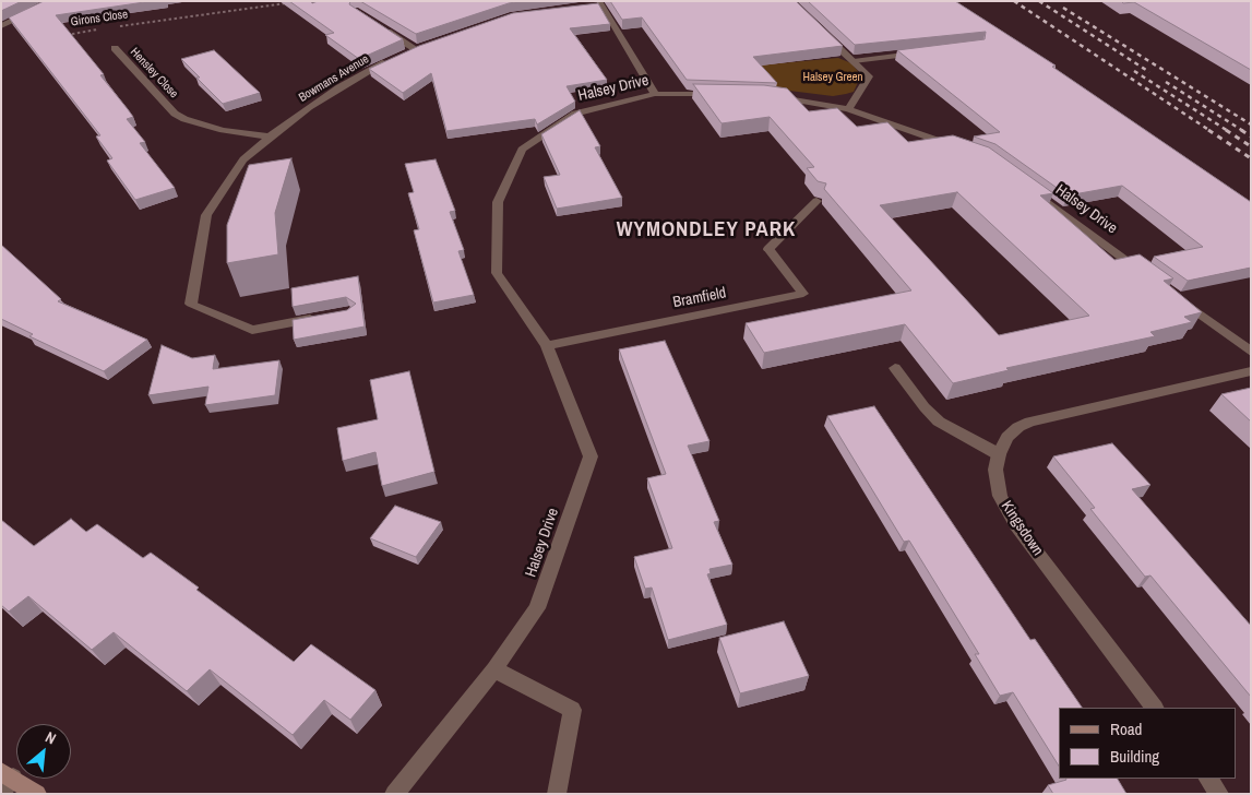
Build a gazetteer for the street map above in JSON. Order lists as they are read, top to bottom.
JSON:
{
  "streets": {
    "street": [
      "Hensley Close",
      "Bowmans Avenue",
      "Halsey Drive",
      "Bramfield",
      "Kingsdown"
    ],
    "path": ["Girons Close"]
  },
  "crossings": [
    ["Hensley Close", "Bowmans Avenue"],
    ["Halsey Drive", "Bramfield"]
  ],
  "districts": ["WYMONDLEY PARK"],
  "parks": ["Halsey Green"],
  "legend": ["Road", "Building"],
  "north": "top right"
}
